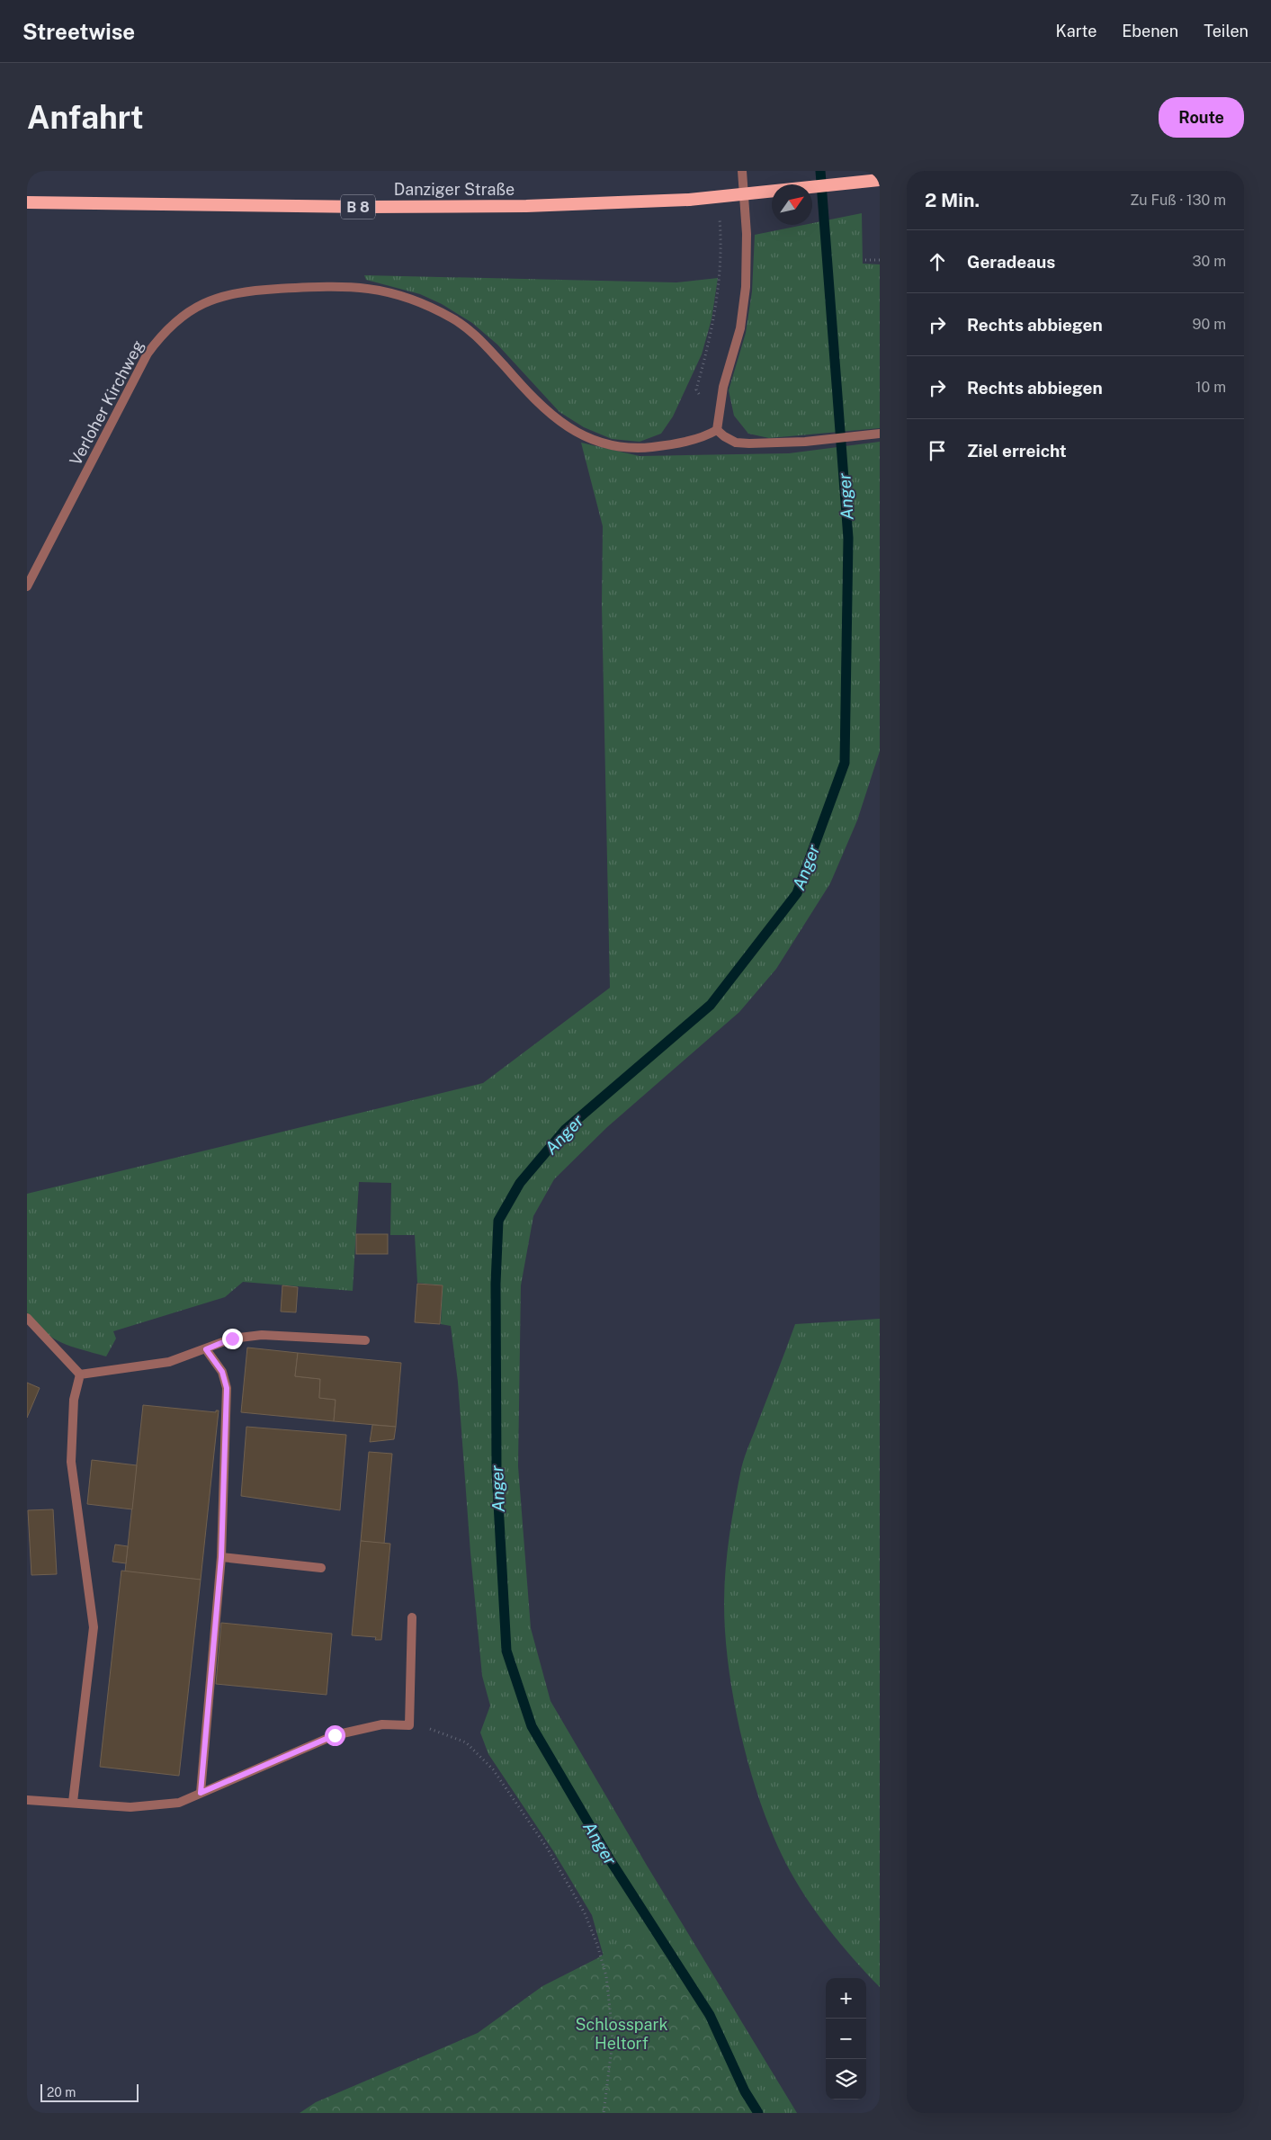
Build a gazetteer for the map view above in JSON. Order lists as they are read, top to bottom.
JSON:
{
  "streets": {
    "highway": ["Danziger Straße", "B 8"],
    "street": ["Verloher Kirchweg"]
  },
  "water": ["Anger"],
  "parks": ["Schlosspark Heltorf"],
  "scale_bar": "20 m",
  "north": "top right",
  "page": {
    "header": "Streetwise",
    "nav": ["Karte", "Ebenen", "Teilen"],
    "buttons": "Route",
    "title": "Anfahrt",
    "heading": ["2 Min.", "Zu Fuß · 130 m"],
    "list": [
      ["Geradeaus", "30 m"],
      ["Rechts abbiegen", "90 m"],
      ["Rechts abbiegen", "10 m"],
      "Ziel erreicht"
    ],
    "map_buttons": ["+", "−"],
    "scale": "20 m"
  }
}
